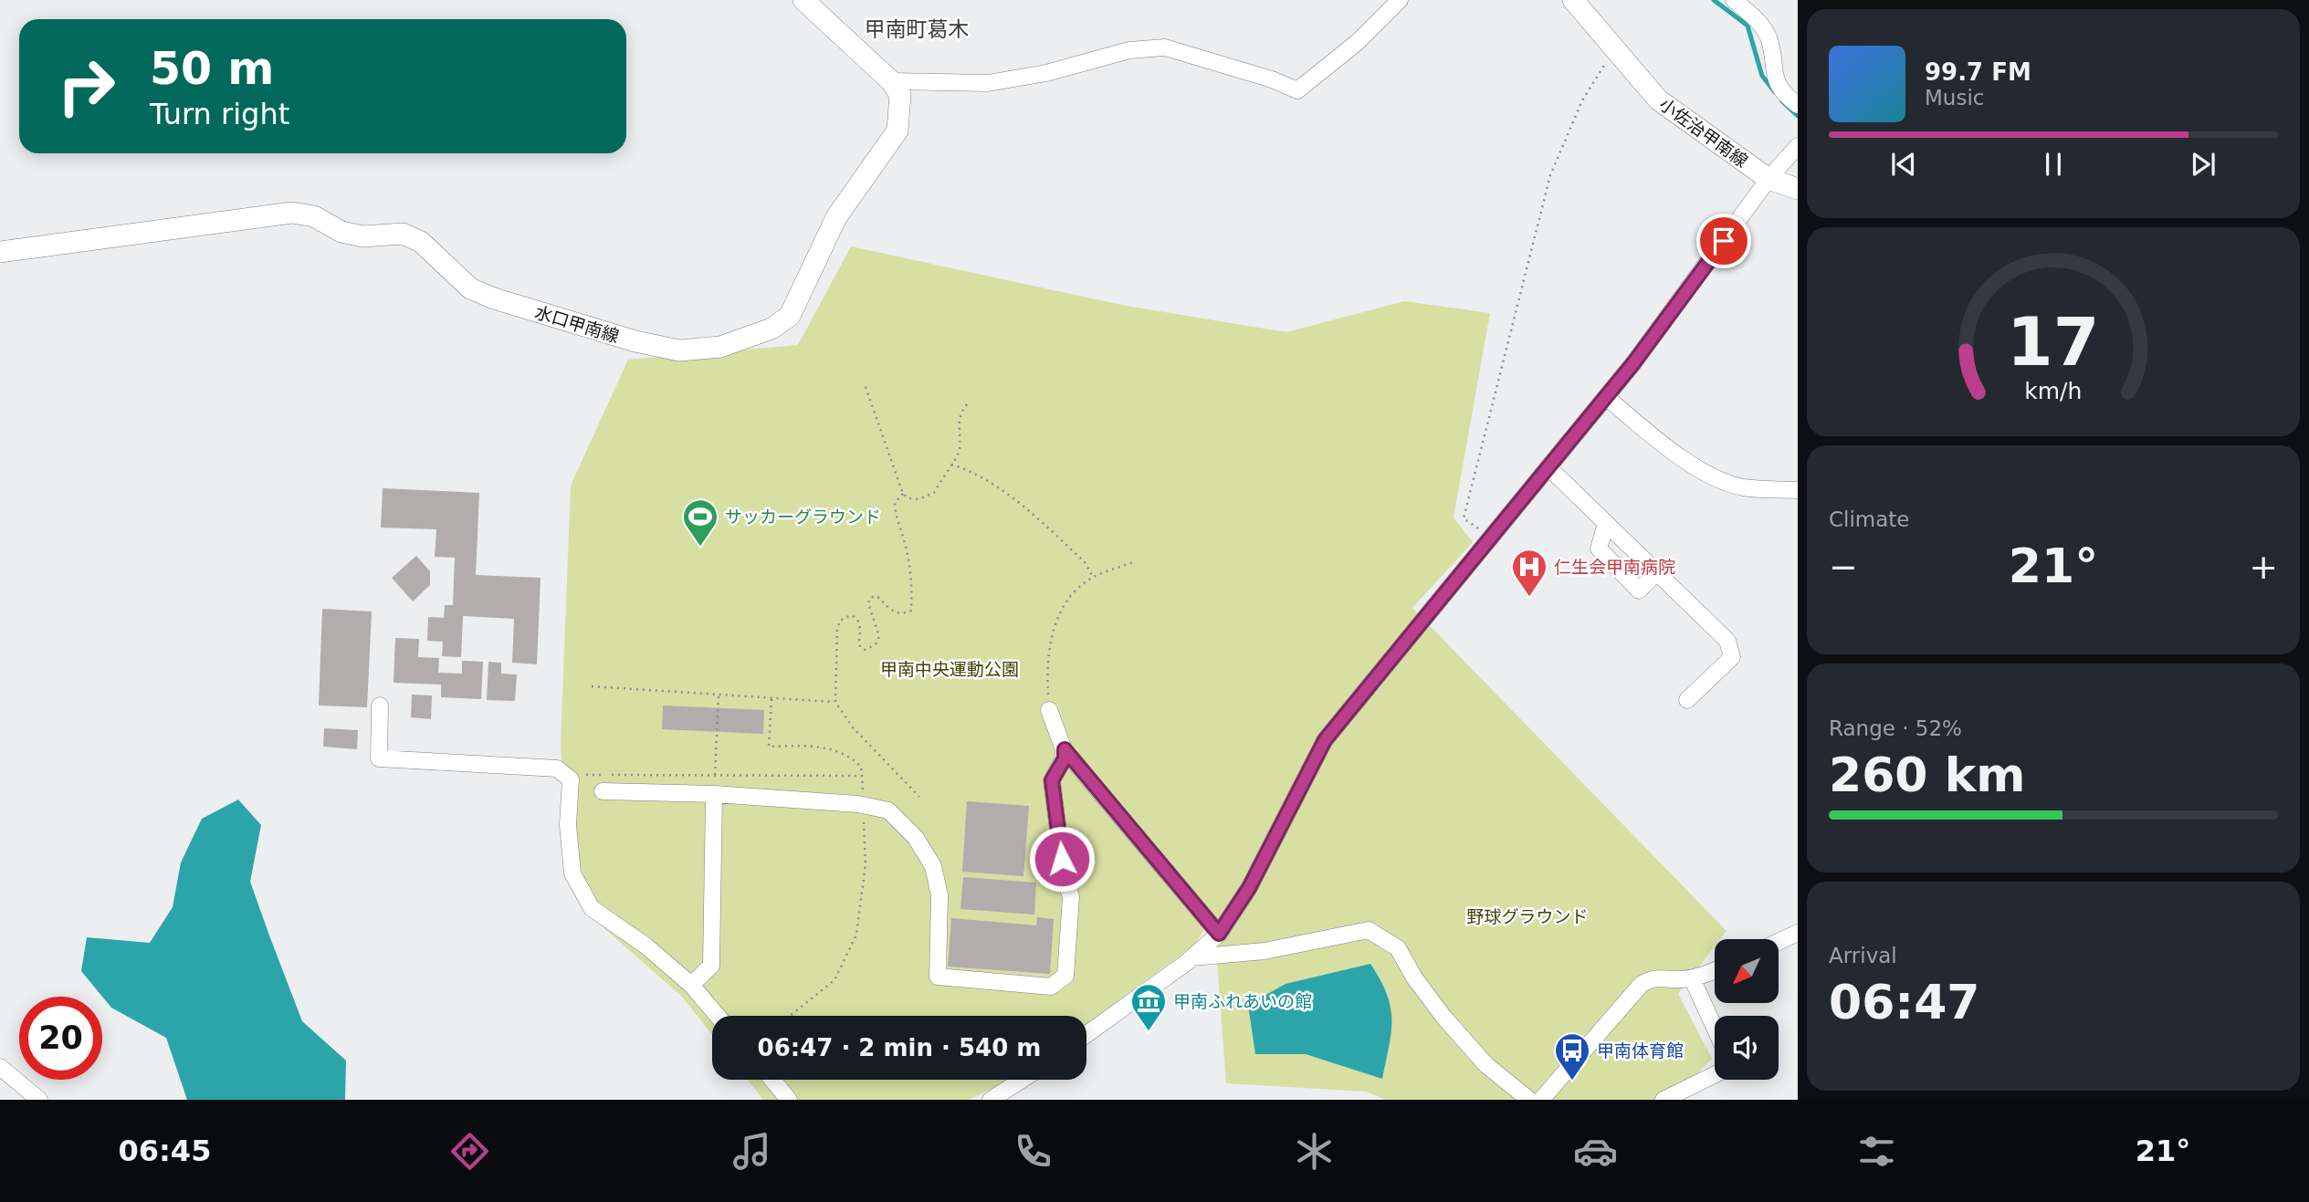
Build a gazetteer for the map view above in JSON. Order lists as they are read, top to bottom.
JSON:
{
  "streets": {
    "main road": ["小佐治甲南線", "水口甲南線"]
  },
  "districts": ["甲南町葛木"],
  "parks": ["甲南中央運動公園", "野球グラウンド"],
  "places": {
    "sports": ["サッカーグラウンド"],
    "hospital": ["仁生会甲南病院"],
    "museum": ["甲南ふれあいの館"],
    "bus stop": ["甲南体育館"]
  },
  "north": "bottom left",
  "page": {
    "turn": ["50 m", "Turn right"],
    "song": ["99.7 FM", "Music"],
    "tile": [
      "Climate",
      ["Range · 52%", "260 km"],
      ["Arrival", "06:47"]
    ],
    "heat": ["−", "21°", "+"],
    "limit": "20",
    "trip": "06:47 · 2 min · 540 m",
    "tabs": ["06:45", "21°"],
    "gauge": ["17", "km/h"]
  }
}
